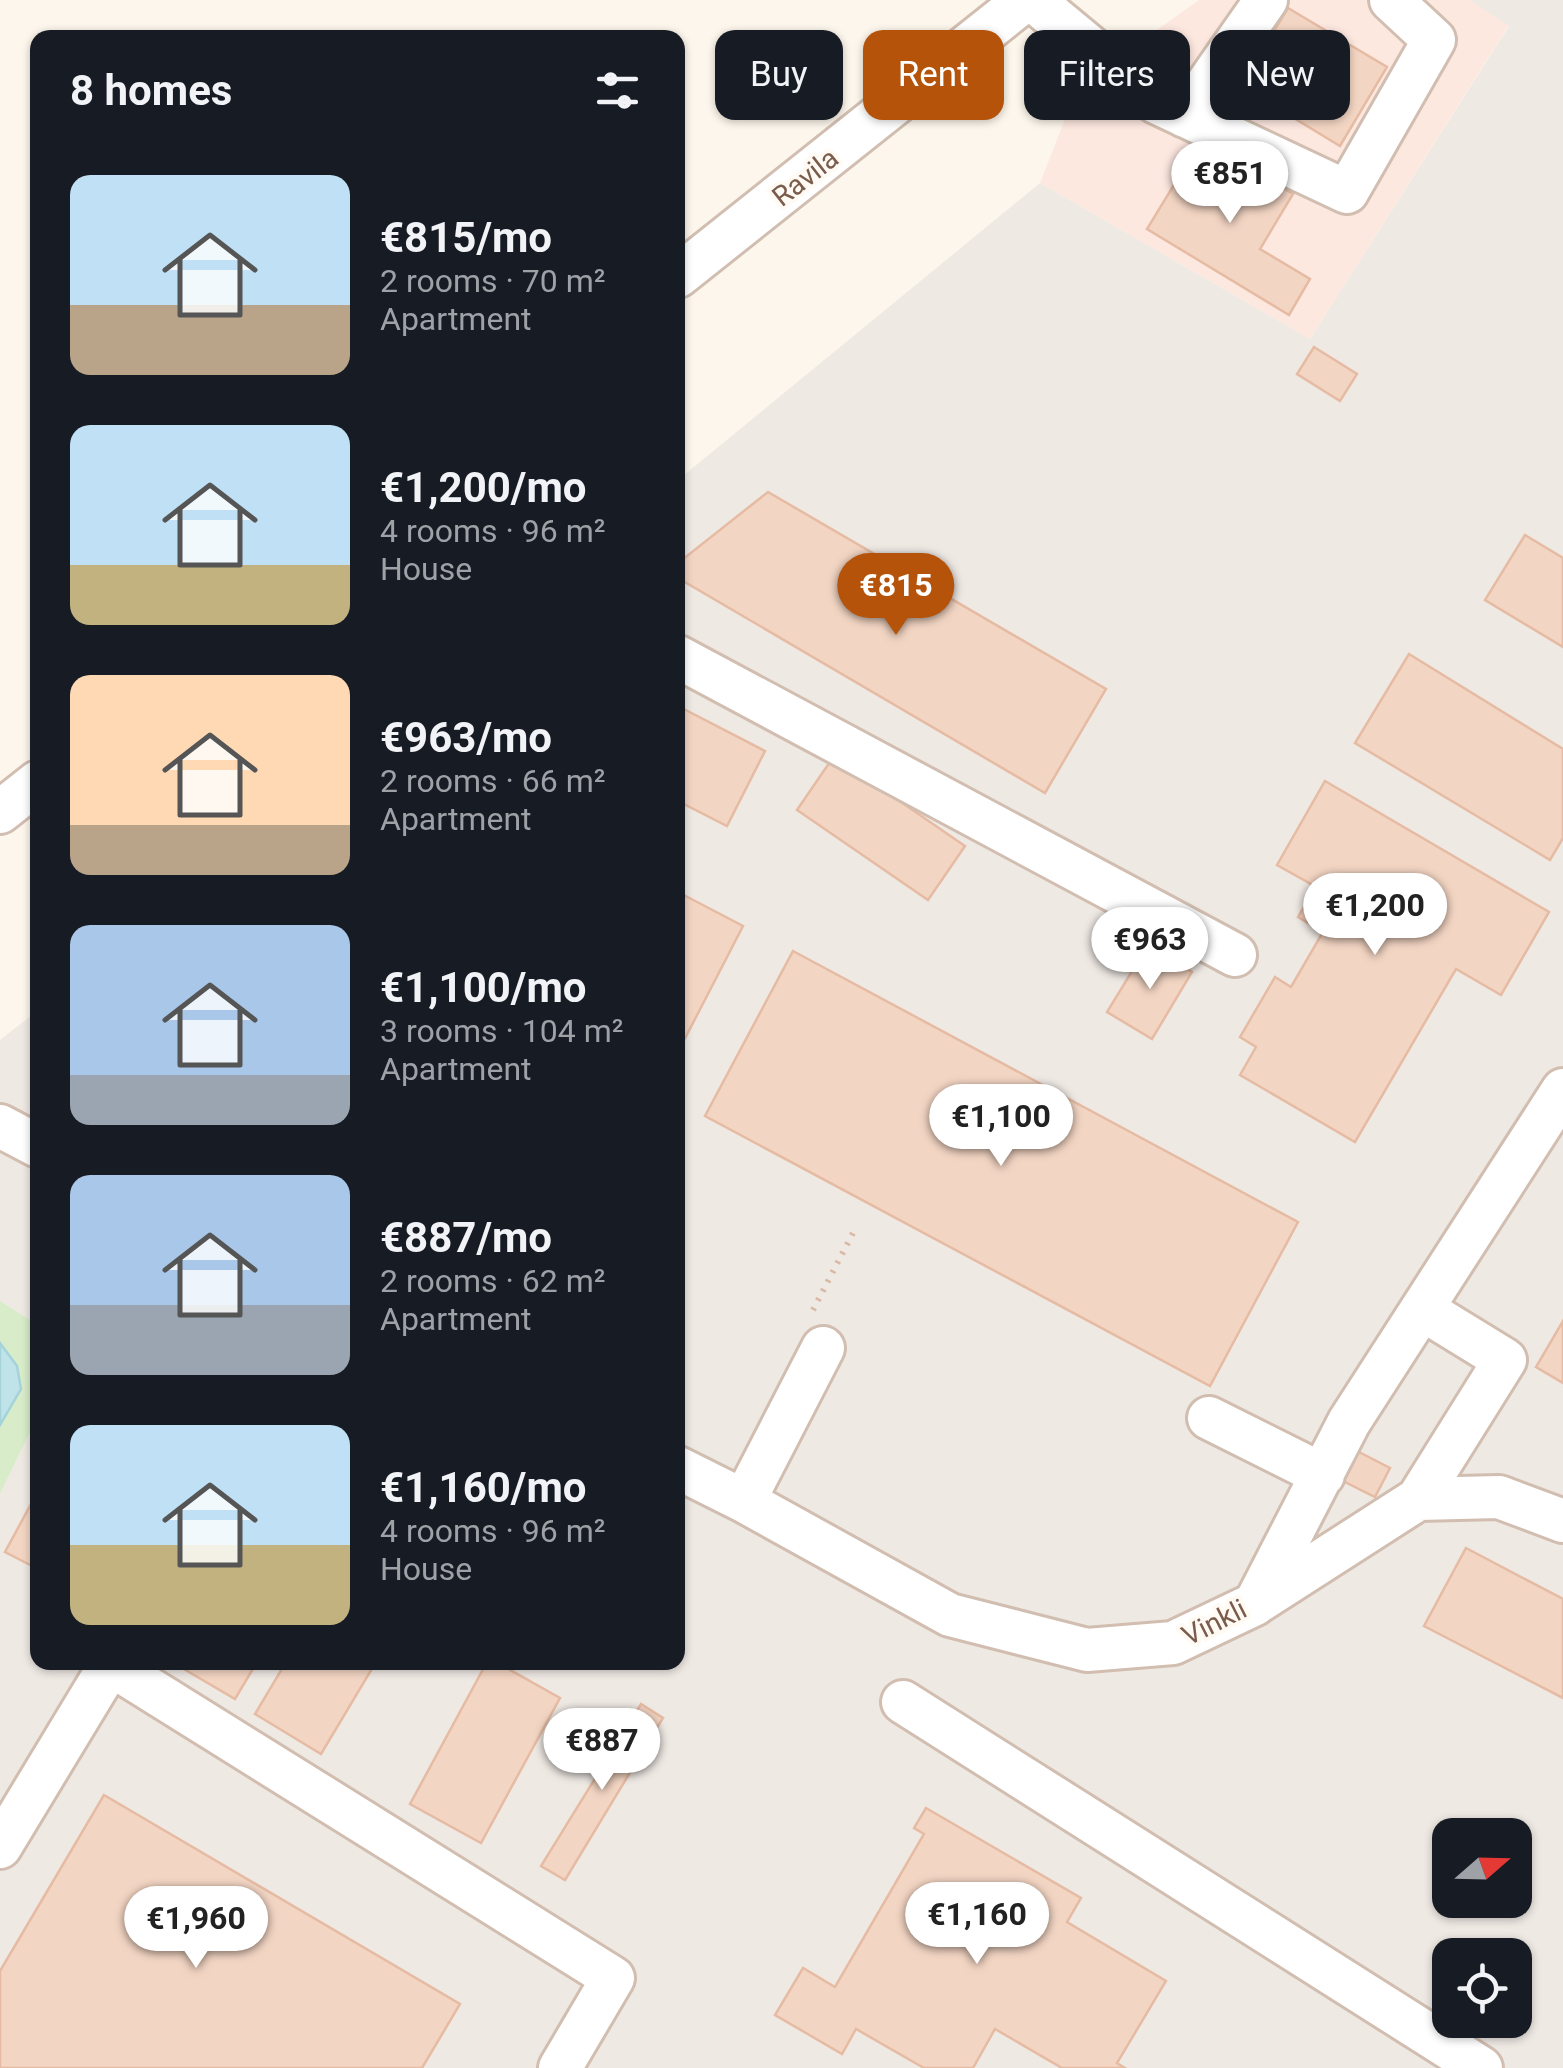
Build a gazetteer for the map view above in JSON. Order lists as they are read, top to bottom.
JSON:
{
  "streets": {
    "street": ["Ravila", "Vinkli"]
  },
  "north": "right",
  "page": {
    "chip": [
      "Buy",
      "Rent",
      "Filters",
      "New"
    ],
    "heading": "8 homes",
    "price": [
      "€851",
      "€815",
      "€1,200",
      "€963",
      "€1,100",
      "€887",
      "€1,160",
      "€1,960"
    ],
    "list": [
      {
        "name": "€815/mo",
        "note": "2 rooms · 70 m² · Apartment"
      },
      {
        "name": "€1,200/mo",
        "note": "4 rooms · 96 m² · House"
      },
      {
        "name": "€963/mo",
        "note": "2 rooms · 66 m² · Apartment"
      },
      {
        "name": "€1,100/mo",
        "note": "3 rooms · 104 m² · Apartment"
      },
      {
        "name": "€887/mo",
        "note": "2 rooms · 62 m² · Apartment"
      },
      {
        "name": "€1,160/mo",
        "note": "4 rooms · 96 m² · House"
      }
    ]
  }
}
